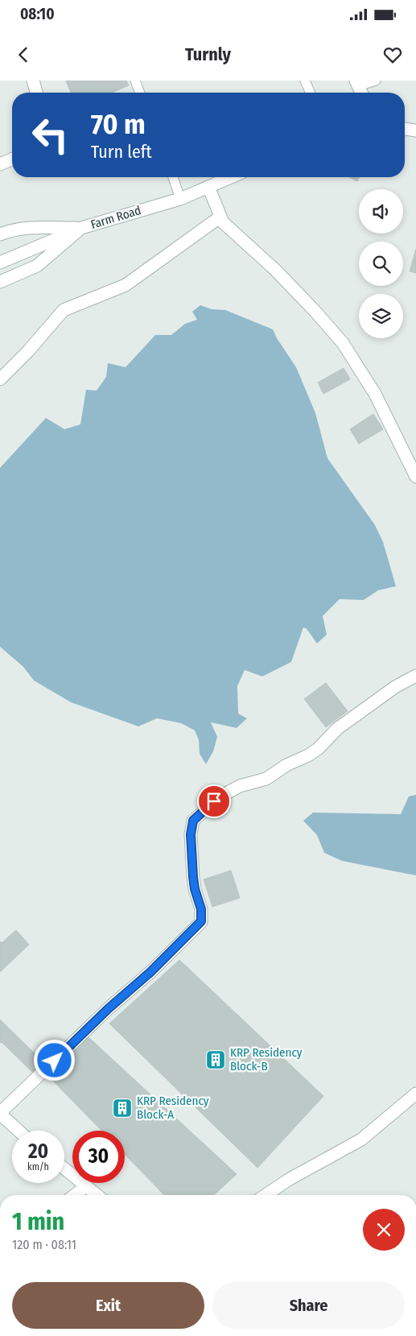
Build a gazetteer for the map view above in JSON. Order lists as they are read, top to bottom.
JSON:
{
  "streets": {
    "street": ["Farm Road"]
  },
  "places": {
    "building": ["KRP Residency Block-B", "KRP Residency Block-A"]
  },
  "page": {
    "status": "08:10",
    "header": "Turnly",
    "turn": ["70 m", "Turn left"],
    "speed": "20 km/h",
    "limit": "30",
    "heading": ["1 min", "120 m · 08:11"],
    "buttons": ["Exit", "Share"]
  }
}
